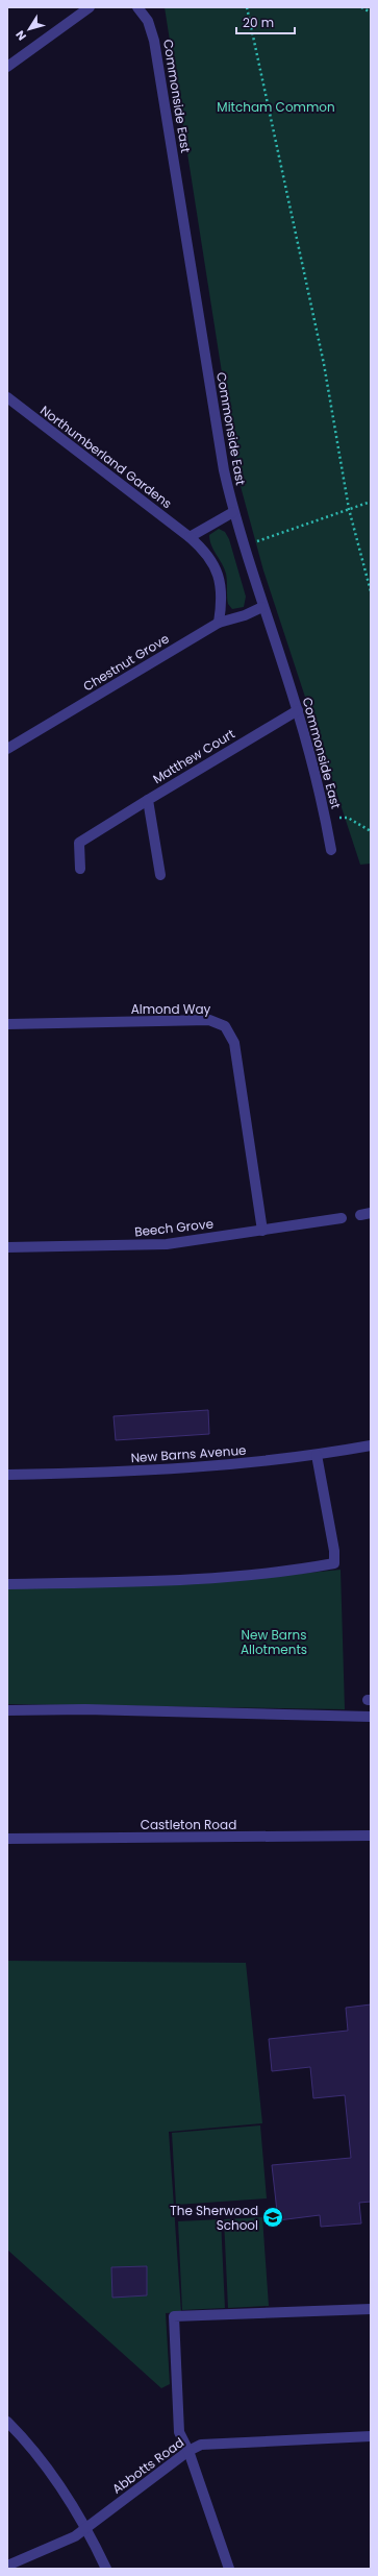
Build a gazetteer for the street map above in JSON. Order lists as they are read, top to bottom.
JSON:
{
  "streets": {
    "street": [
      "Commonside East",
      "Northumberland Gardens",
      "Chestnut Grove",
      "Matthew Court",
      "Almond Way",
      "Beech Grove",
      "New Barns Avenue",
      "Castleton Road",
      "Abbotts Road"
    ]
  },
  "crossings": [
    ["Commonside East", "Chestnut Grove"],
    ["Commonside East", "Matthew Court"],
    ["Northumberland Gardens", "Chestnut Grove"],
    ["Almond Way", "Beech Grove"]
  ],
  "parks": ["Mitcham Common", "New Barns Allotments"],
  "places": {
    "school or university": ["The Sherwood School"]
  },
  "scale_bar": "20 m",
  "north": "bottom left"
}
